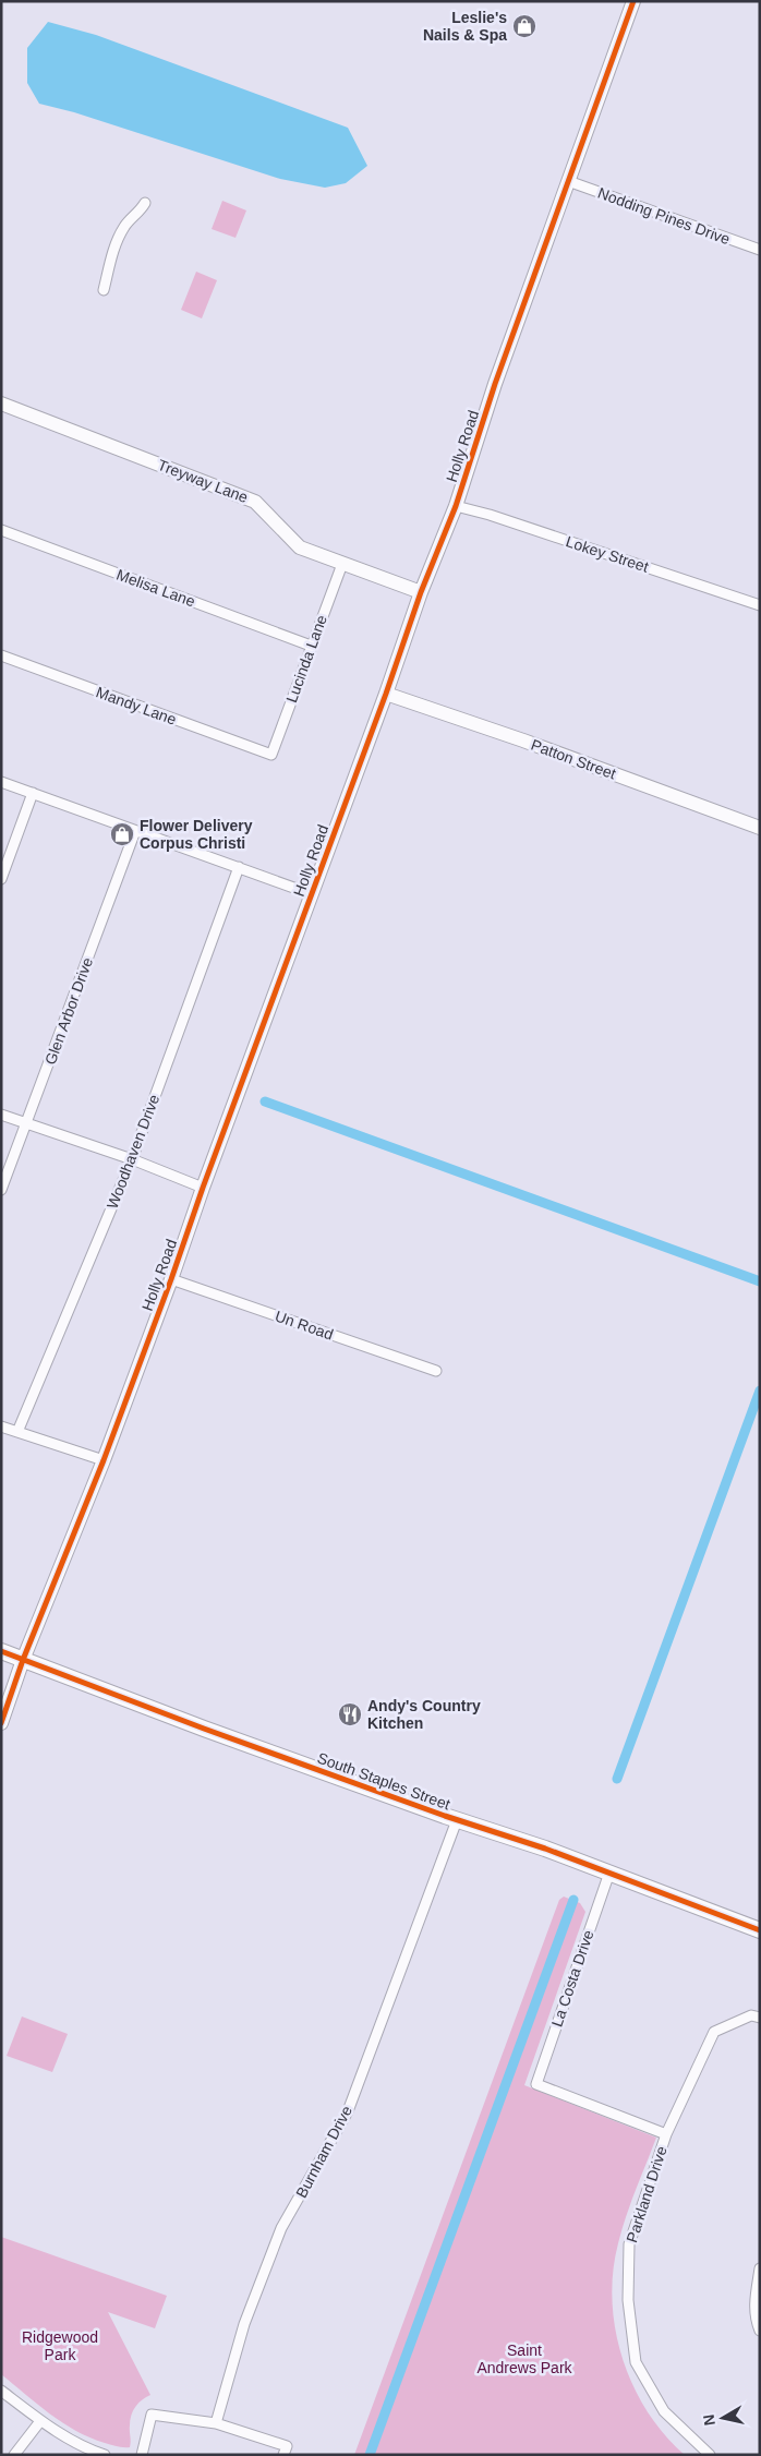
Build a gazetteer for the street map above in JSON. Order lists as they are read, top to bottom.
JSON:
{
  "streets": {
    "main road": [
      "Holly Road",
      "Treyway Lane",
      "Patton Street",
      "South Staples Street"
    ],
    "street": [
      "Nodding Pines Drive",
      "Lokey Street",
      "Melisa Lane",
      "Lucinda Lane",
      "Mandy Lane",
      "Glen Arbor Drive",
      "Woodhaven Drive",
      "Un Road",
      "La Costa Drive",
      "Burnham Drive",
      "Parkland Drive"
    ]
  },
  "crossings": [
    ["Nodding Pines Drive", "Holly Road"],
    ["Holly Road", "Treyway Lane"],
    ["Holly Road", "Lokey Street"],
    ["Holly Road", "Patton Street"],
    ["Holly Road", "Un Road"],
    ["Holly Road", "South Staples Street"],
    ["Treyway Lane", "Lucinda Lane"],
    ["Melisa Lane", "Lucinda Lane"],
    ["Lucinda Lane", "Mandy Lane"],
    ["South Staples Street", "La Costa Drive"],
    ["South Staples Street", "Burnham Drive"],
    ["La Costa Drive", "Parkland Drive"]
  ],
  "parks": ["Ridgewood Park", "Saint Andrews Park"],
  "places": {
    "shop": ["Leslie's Nails & Spa", "Flower Delivery Corpus Christi"],
    "restaurant": ["Andy's Country Kitchen"]
  },
  "north": "left"
}
